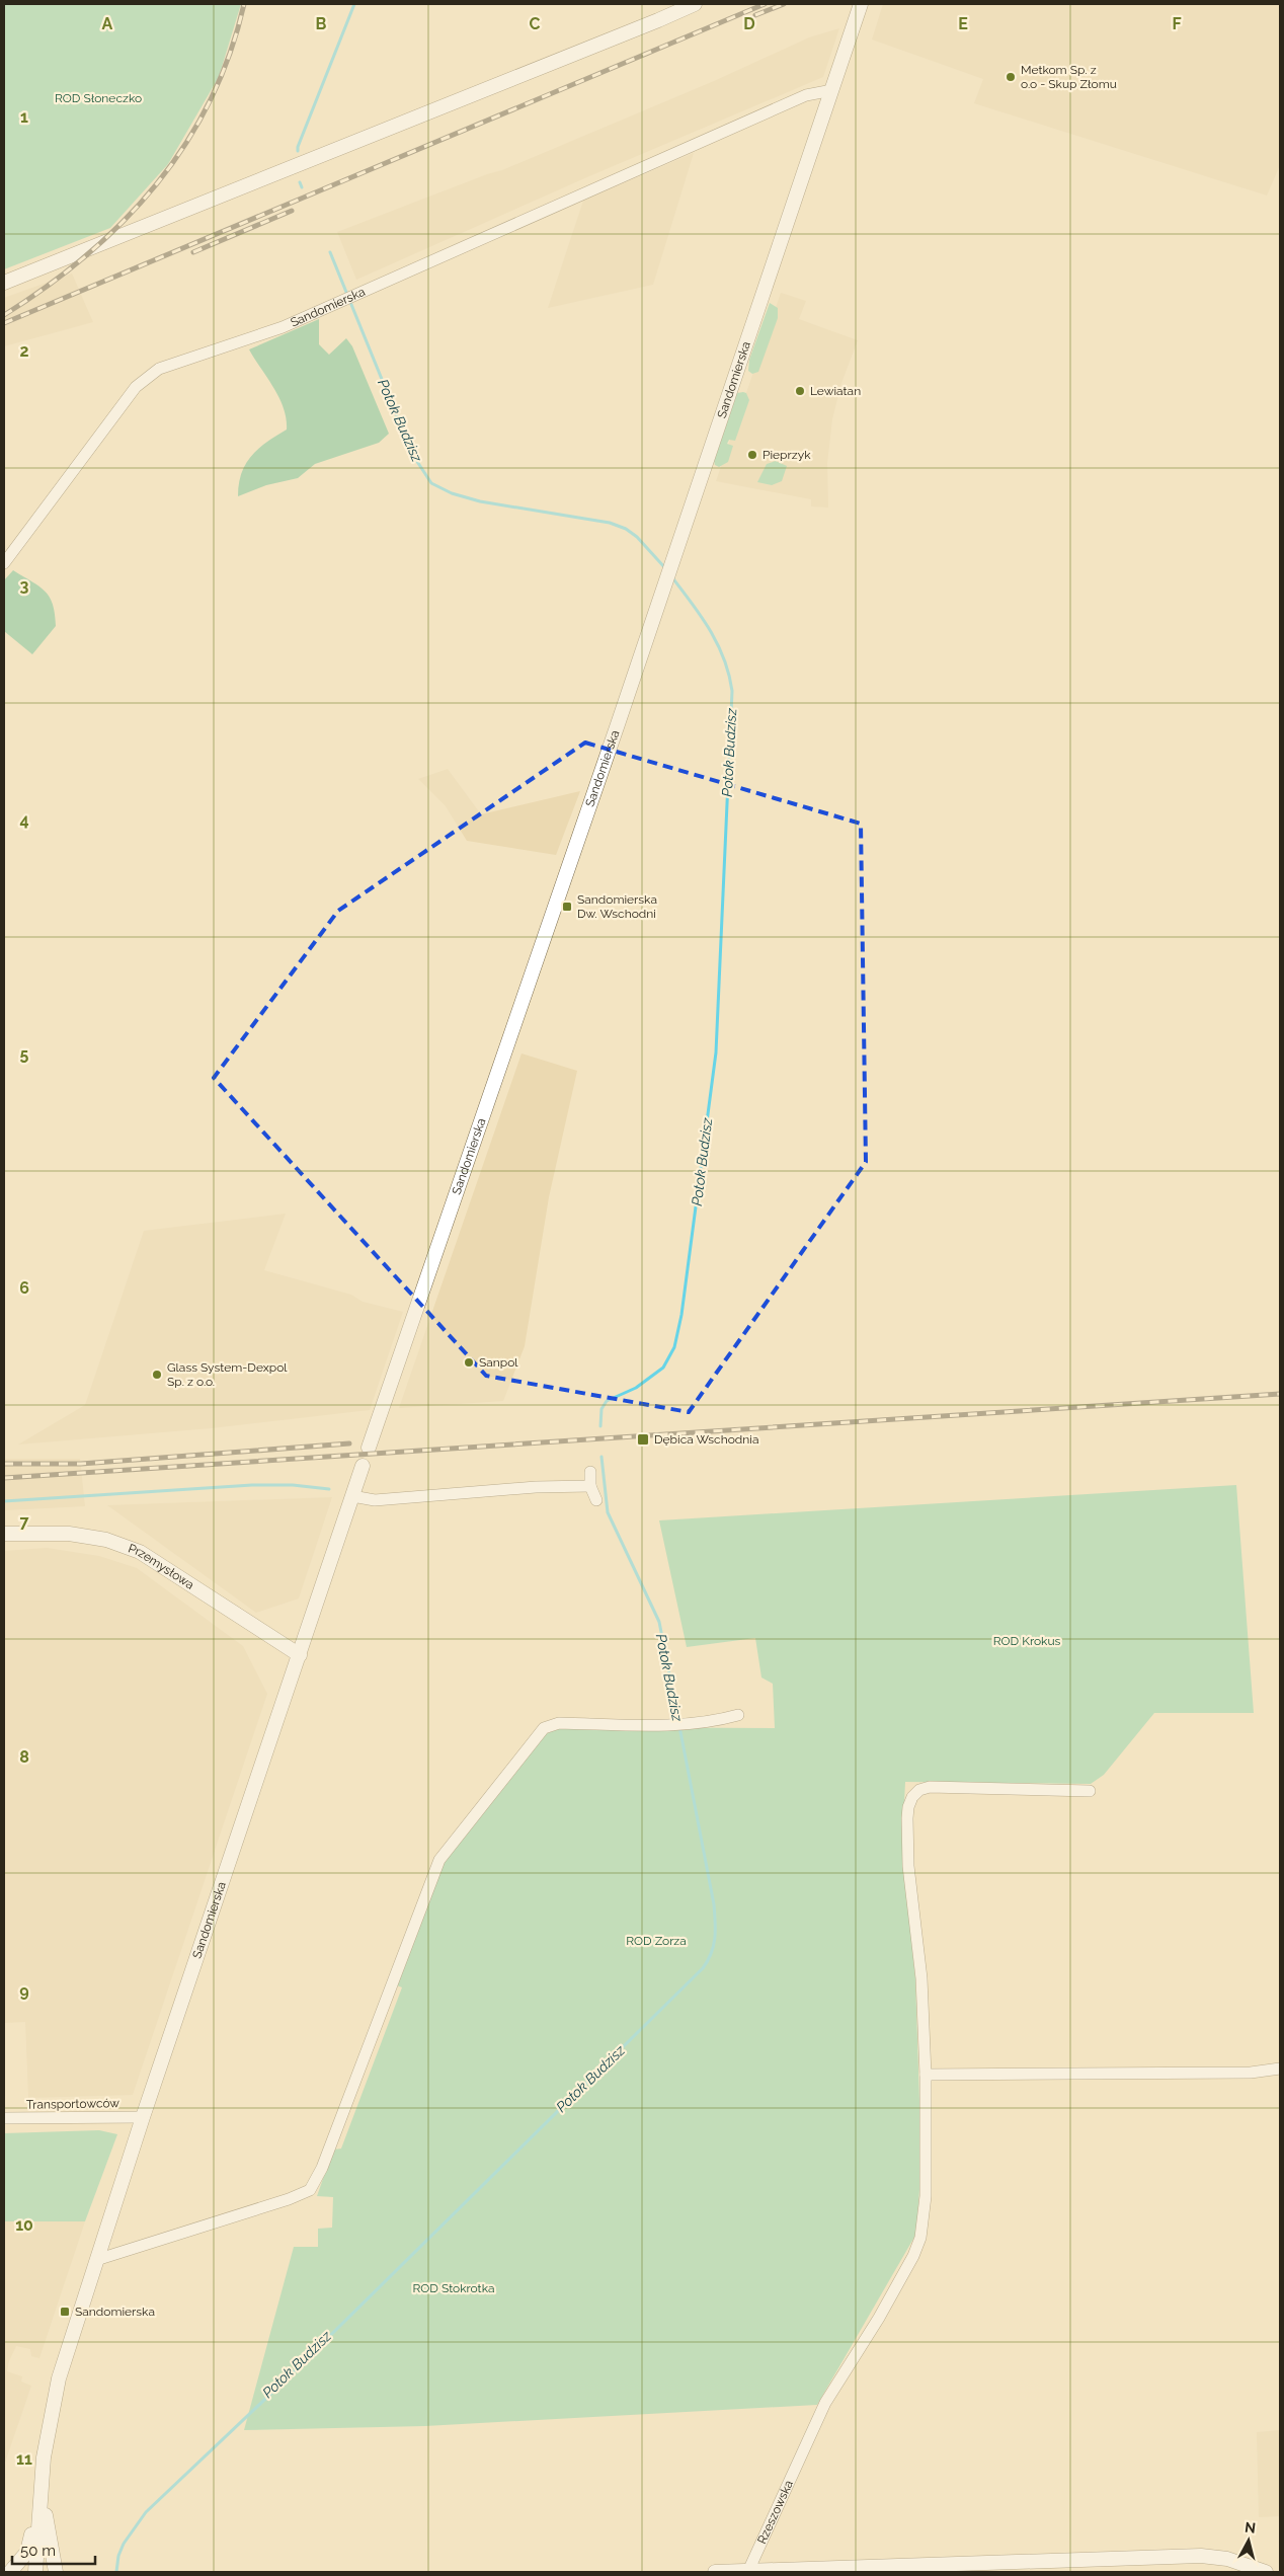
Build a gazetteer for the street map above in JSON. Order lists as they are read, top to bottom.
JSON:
{
  "streets": {
    "street": [
      "Sandomierska",
      "Przemysłowa",
      "Transportowców",
      "Rzeszowska"
    ]
  },
  "crossings": [
    ["Sandomierska", "Przemysłowa"],
    ["Sandomierska", "Transportowców"]
  ],
  "water": ["Potok Budzisz"],
  "parks": [
    "ROD Słoneczko",
    "ROD Krokus",
    "ROD Zorza",
    "ROD Stokrotka"
  ],
  "places": {
    "other": [
      "Metkom Sp. z o.o - Skup Złomu",
      "Lewiatan",
      "Pieprzyk",
      "Sanpol",
      "Glass System-Dexpol Sp. z o.o."
    ],
    "transit": ["Sandomierska Dw. Wschodni", "Dębica Wschodnia", "Sandomierska"]
  },
  "scale_bar": "50 m",
  "north": "top",
  "grid": {
    "columns": [
      "A",
      "B",
      "C",
      "D",
      "E",
      "F"
    ],
    "rows": [
      "1",
      "2",
      "3",
      "4",
      "5",
      "6",
      "7",
      "8",
      "9",
      "10",
      "11"
    ]
  }
}
